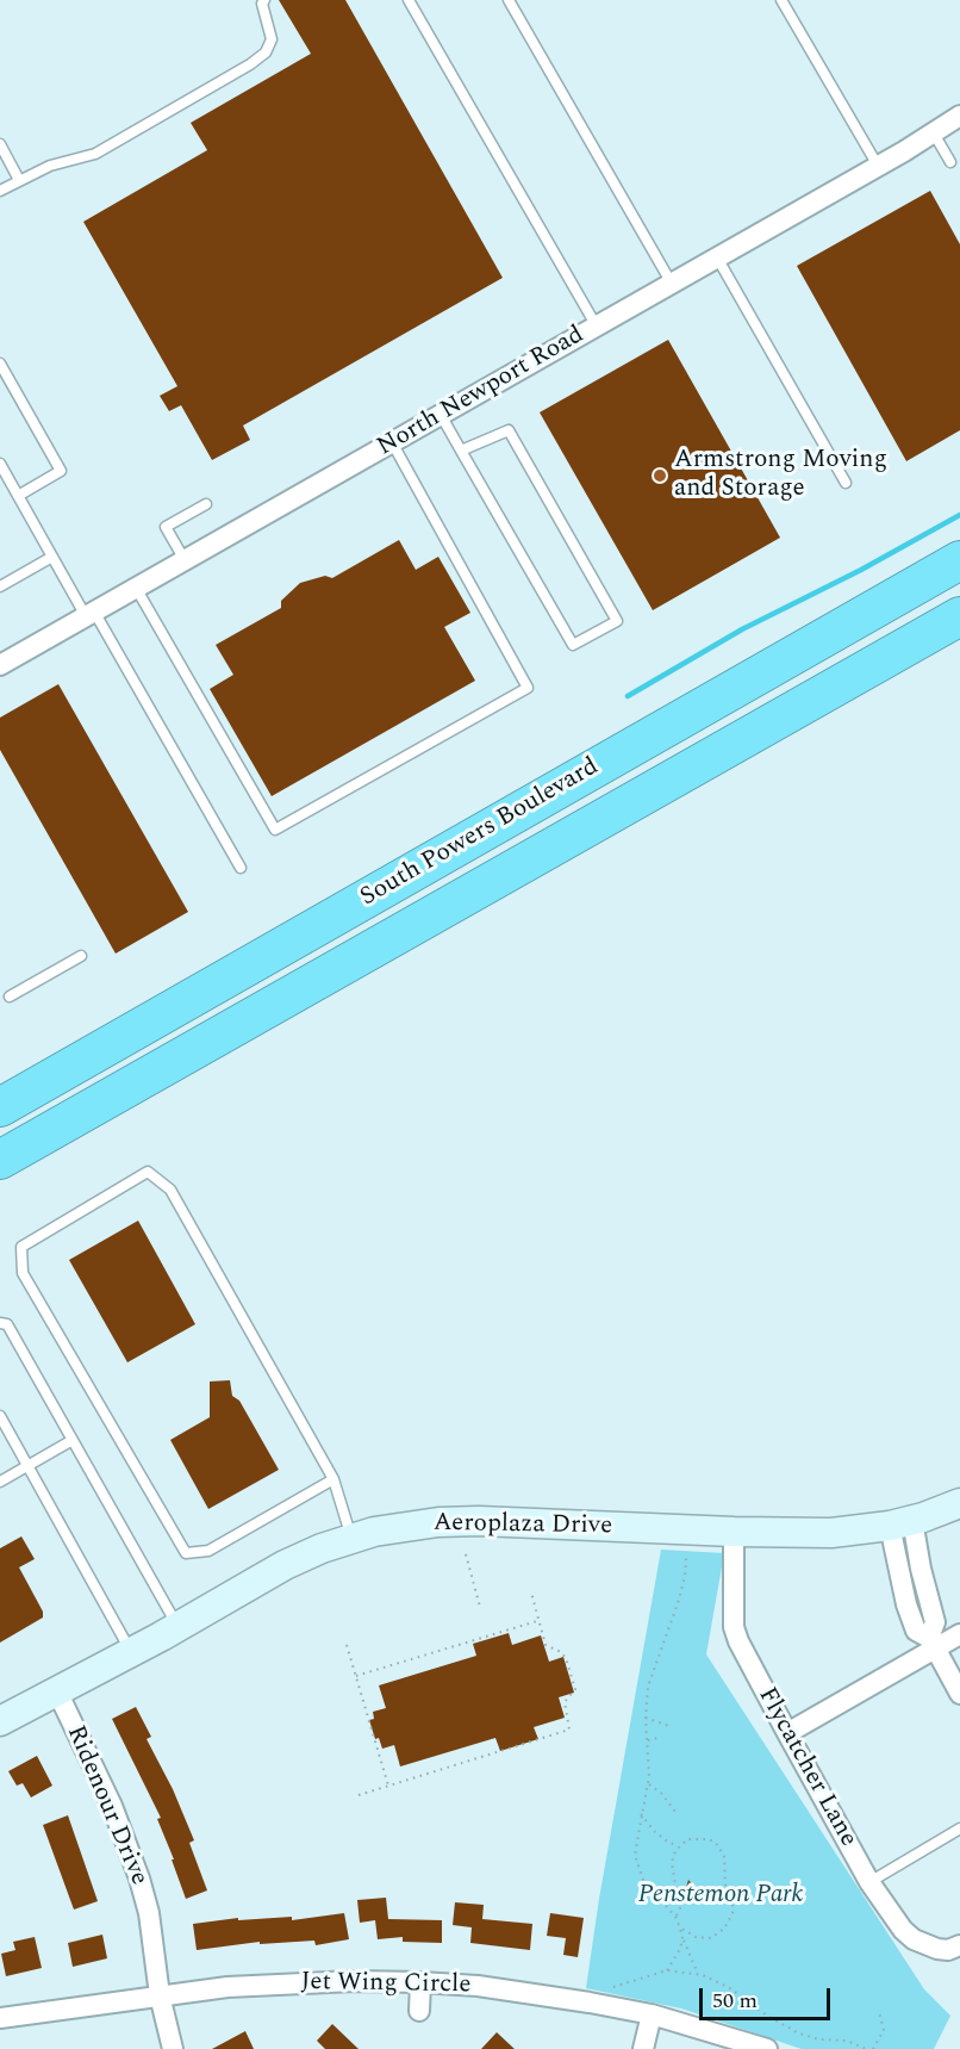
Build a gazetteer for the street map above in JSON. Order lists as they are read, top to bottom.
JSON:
{
  "streets": {
    "highway": ["South Powers Boulevard"],
    "street": [
      "North Newport Road",
      "Aeroplaza Drive",
      "Flycatcher Lane",
      "Ridenour Drive",
      "Jet Wing Circle"
    ]
  },
  "crossings": [
    ["Aeroplaza Drive", "Flycatcher Lane"],
    ["Aeroplaza Drive", "Ridenour Drive"],
    ["Ridenour Drive", "Jet Wing Circle"]
  ],
  "parks": ["Penstemon Park"],
  "places": ["Armstrong Moving and Storage"],
  "scale_bar": "50 m"
}
